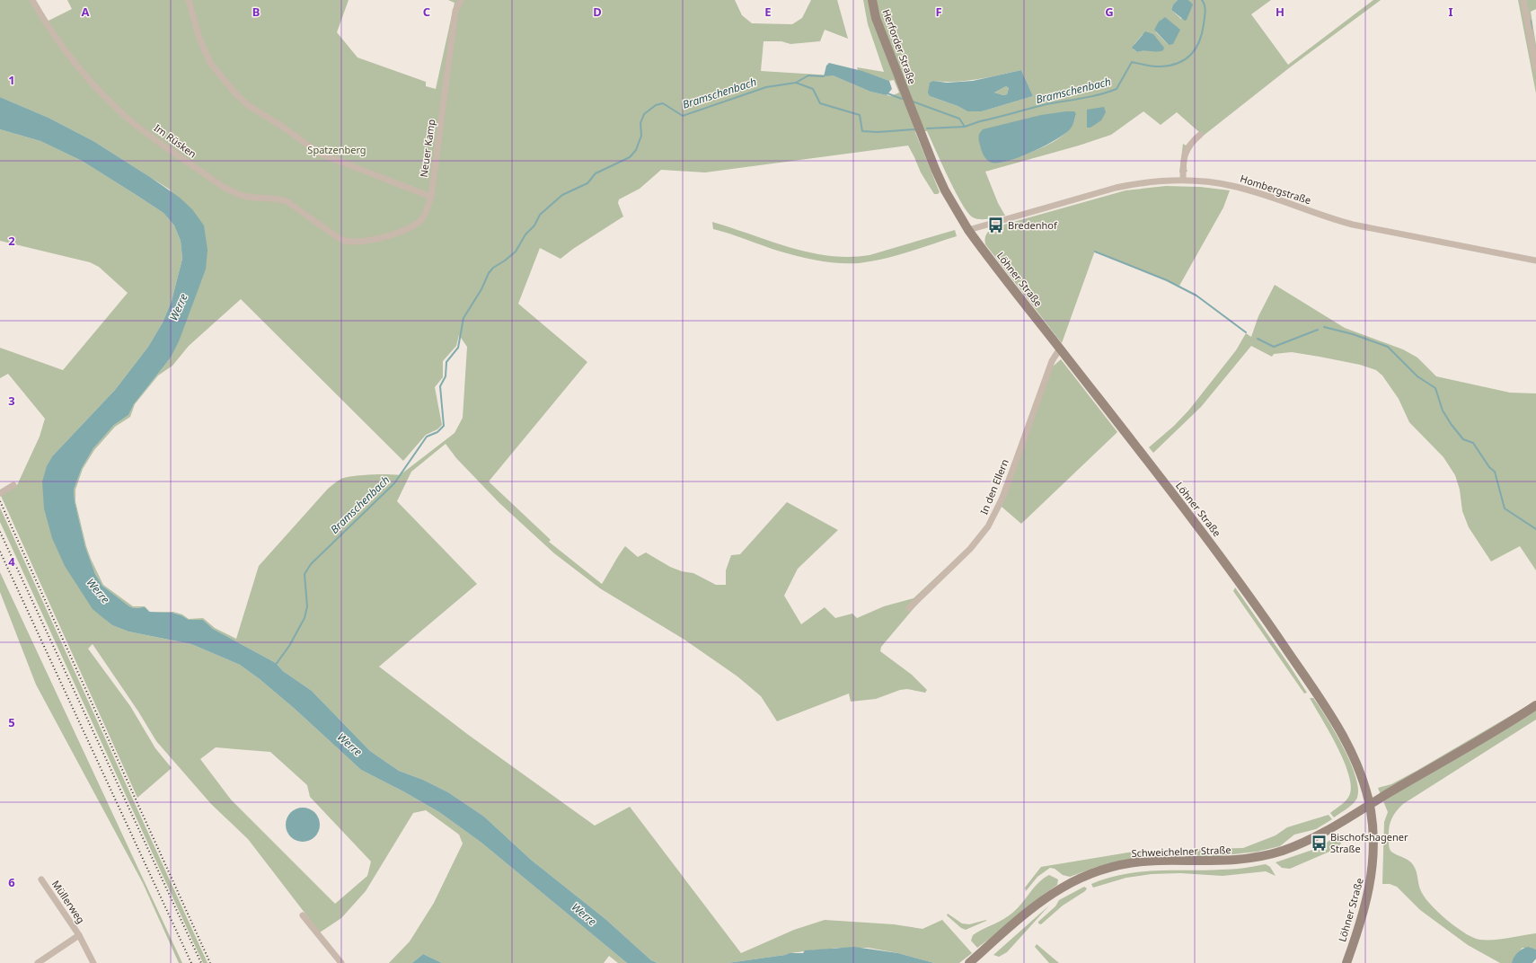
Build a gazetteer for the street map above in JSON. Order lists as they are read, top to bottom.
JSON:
{
  "streets": {
    "main road": ["Herforder Straße", "Löhner Straße", "Schweichelner Straße"],
    "street": [
      "Im Rüsken",
      "Neuer Kamp",
      "Hombergstraße",
      "In den Ellern",
      "Müllerweg"
    ]
  },
  "crossings": [
    ["Herforder Straße", "Löhner Straße"],
    ["Im Rüsken", "Neuer Kamp"],
    ["Hombergstraße", "Löhner Straße"],
    ["Löhner Straße", "In den Ellern"],
    ["Löhner Straße", "Schweichelner Straße"]
  ],
  "water": ["Bramschenbach", "Werre"],
  "parks": ["Spatzenberg"],
  "places": {
    "bus stop": ["Bredenhof", "Bischofshagener Straße"]
  },
  "grid": {
    "columns": [
      "A",
      "B",
      "C",
      "D",
      "E",
      "F",
      "G",
      "H",
      "I"
    ],
    "rows": [
      "1",
      "2",
      "3",
      "4",
      "5",
      "6"
    ]
  }
}
